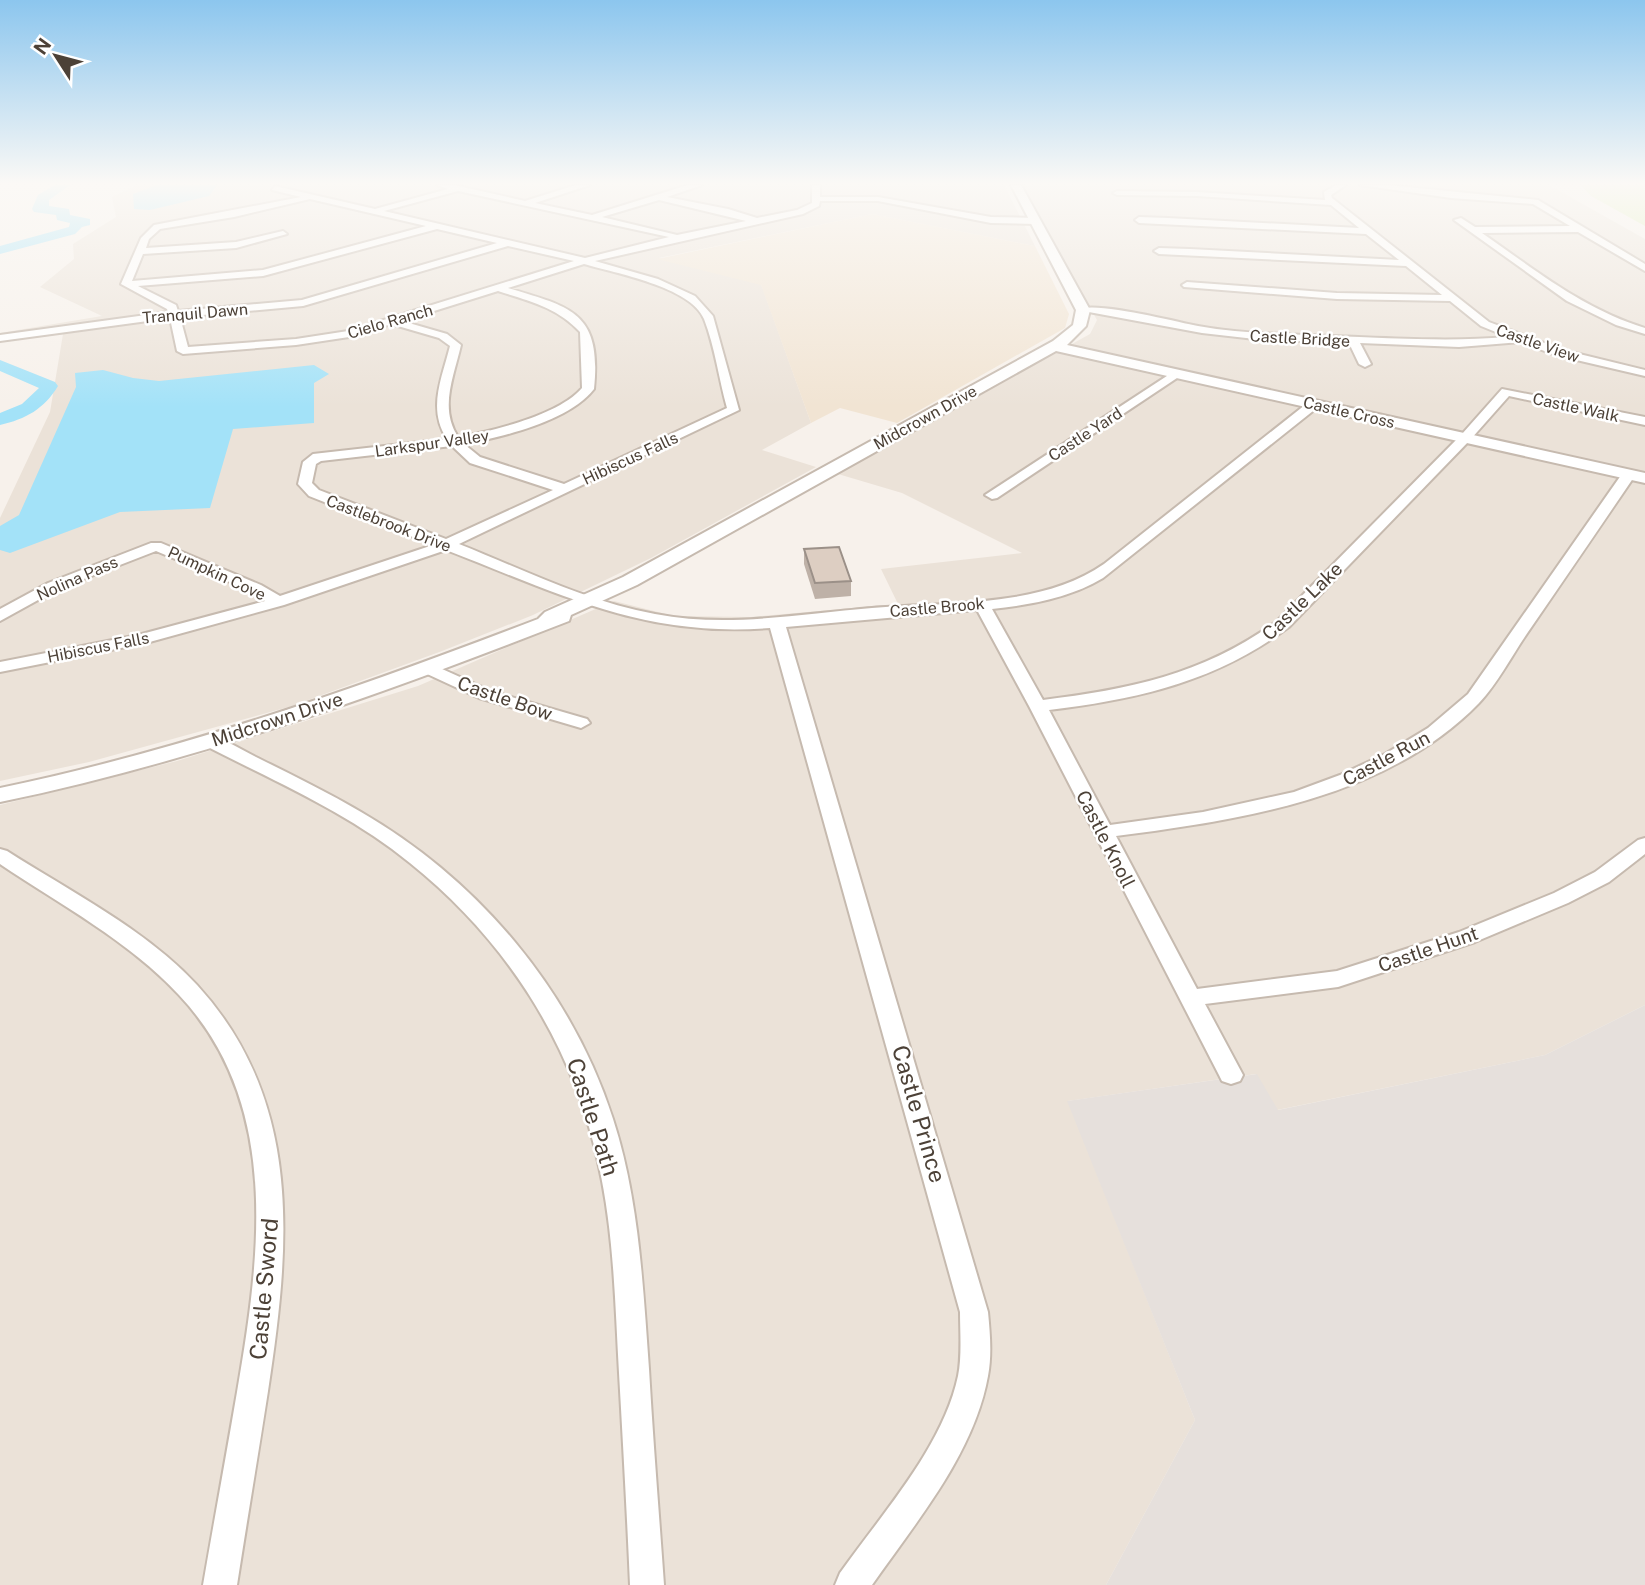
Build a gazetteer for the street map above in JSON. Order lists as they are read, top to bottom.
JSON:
{
  "streets": {
    "street": [
      "Tranquil Dawn",
      "Cielo Ranch",
      "Castle Bridge",
      "Castle View",
      "Castle Walk",
      "Castle Cross",
      "Midcrown Drive",
      "Castle Yard",
      "Larkspur Valley",
      "Hibiscus Falls",
      "Castlebrook Drive",
      "Pumpkin Cove",
      "Nolina Pass",
      "Castle Lake",
      "Castle Brook",
      "Castle Bow",
      "Castle Run",
      "Castle Knoll",
      "Castle Hunt",
      "Castle Prince",
      "Castle Path",
      "Castle Sword"
    ]
  },
  "crossings": [
    ["Tranquil Dawn", "Cielo Ranch"],
    ["Cielo Ranch", "Larkspur Valley"],
    ["Cielo Ranch", "Hibiscus Falls"],
    ["Castle Bridge", "Castle View"],
    ["Castle Bridge", "Midcrown Drive"],
    ["Castle Walk", "Castle Lake"],
    ["Castle Cross", "Midcrown Drive"],
    ["Castle Cross", "Castle Yard"],
    ["Castle Cross", "Castle Lake"],
    ["Castle Cross", "Castle Brook"],
    ["Castle Cross", "Castle Run"],
    ["Midcrown Drive", "Castle Brook"],
    ["Midcrown Drive", "Castle Bow"],
    ["Midcrown Drive", "Castle Path"],
    ["Larkspur Valley", "Castlebrook Drive"],
    ["Hibiscus Falls", "Castlebrook Drive"],
    ["Hibiscus Falls", "Pumpkin Cove"],
    ["Castlebrook Drive", "Castle Brook"],
    ["Pumpkin Cove", "Nolina Pass"],
    ["Castle Lake", "Castle Knoll"],
    ["Castle Brook", "Castle Knoll"],
    ["Castle Brook", "Castle Prince"],
    ["Castle Run", "Castle Knoll"],
    ["Castle Knoll", "Castle Hunt"]
  ],
  "north": "top left"
}
